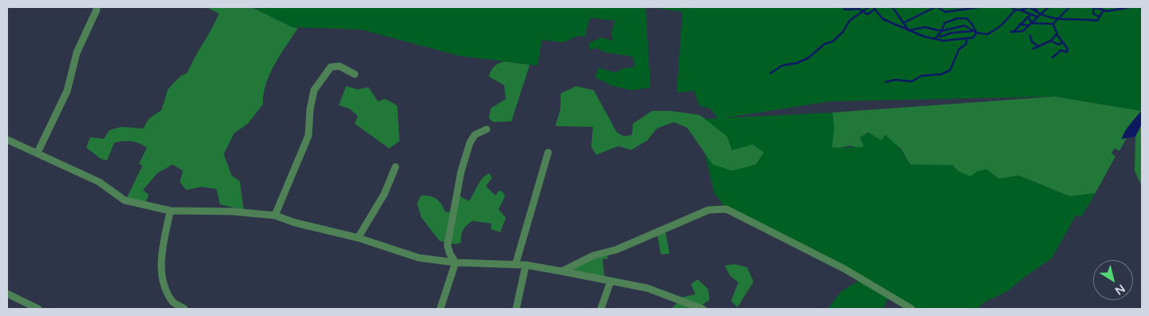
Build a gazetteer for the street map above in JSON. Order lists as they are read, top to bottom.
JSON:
{
  "north": "bottom right"
}
